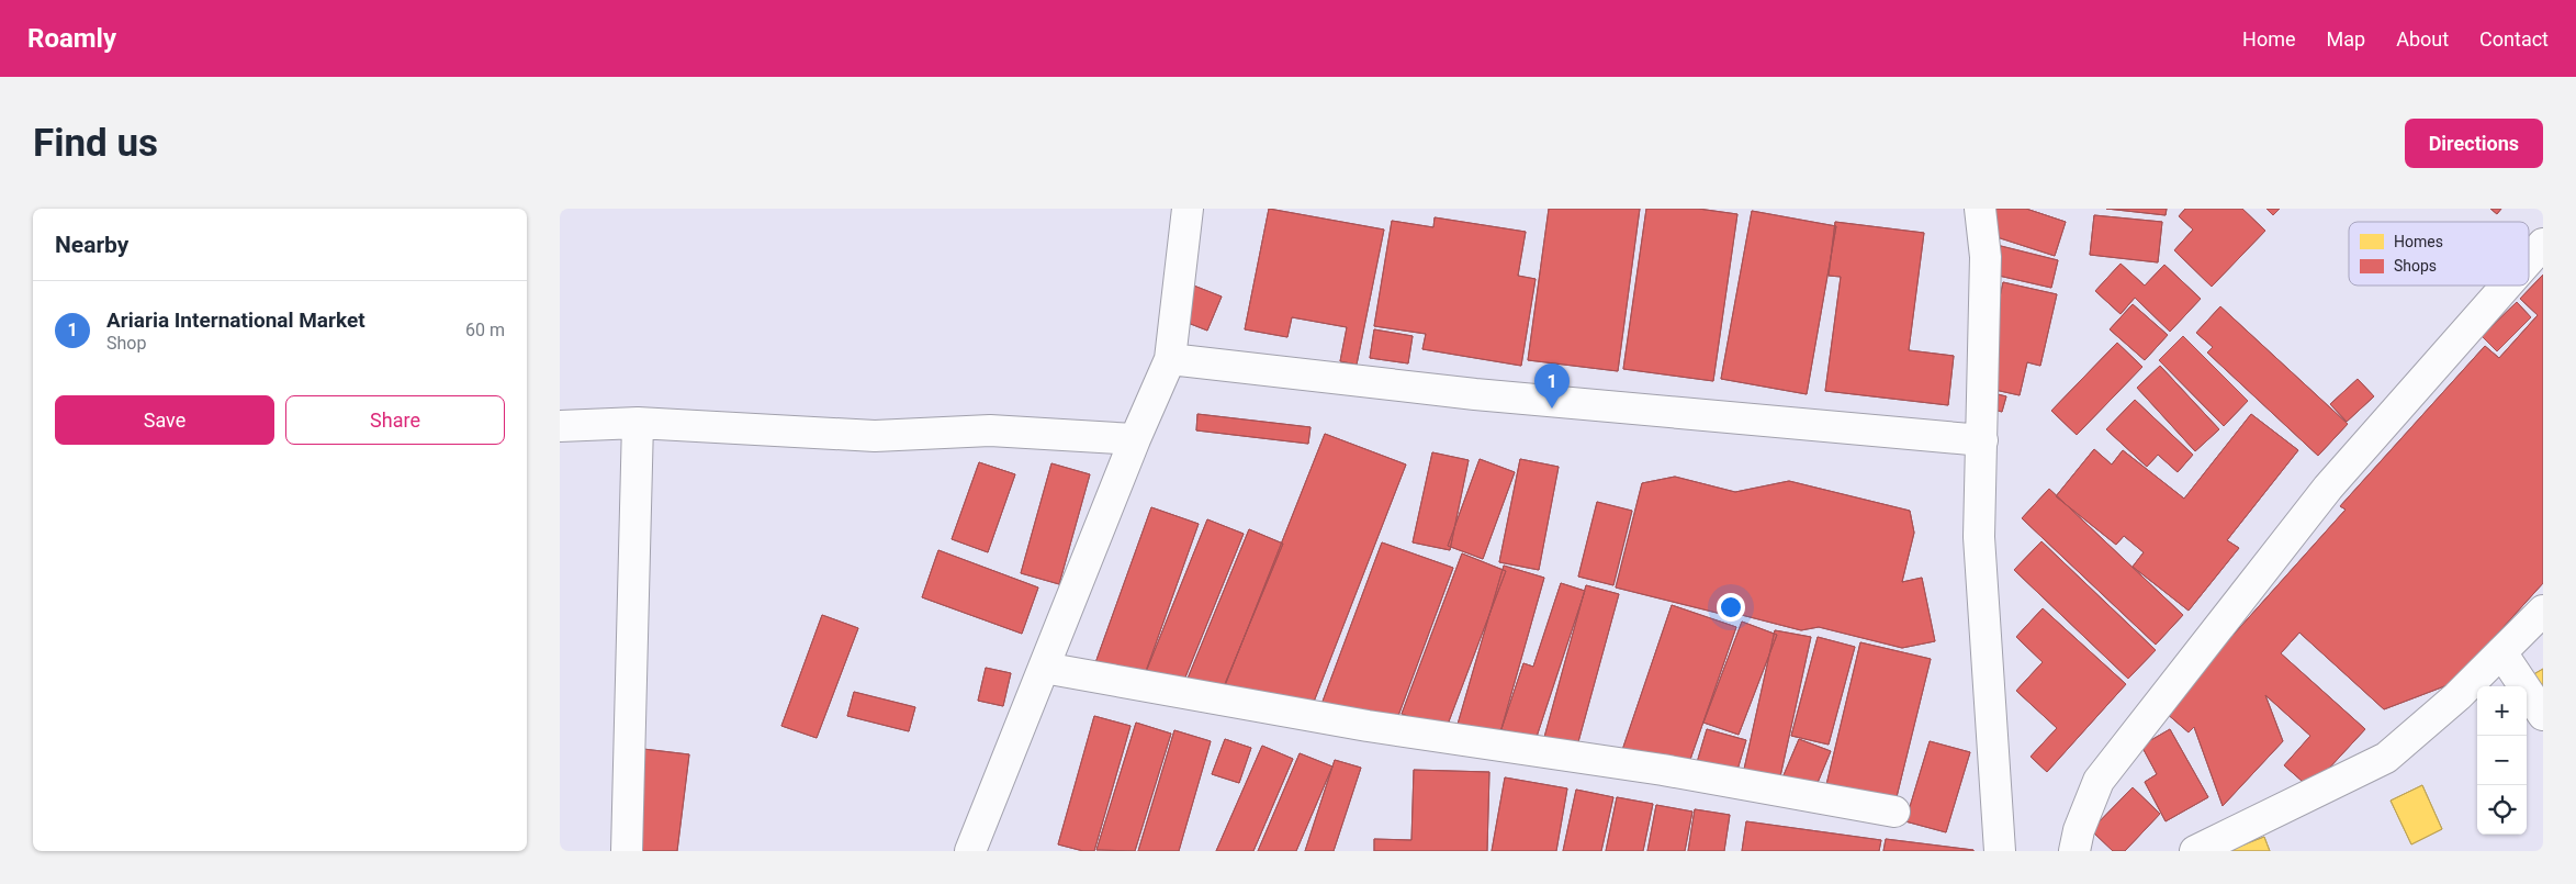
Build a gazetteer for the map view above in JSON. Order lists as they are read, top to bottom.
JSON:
{
  "legend": ["Homes", "Shops"],
  "page": {
    "header": "Roamly",
    "nav": [
      "Home",
      "Map",
      "About",
      "Contact"
    ],
    "buttons": [
      "Directions",
      ["Save", "Share"]
    ],
    "title": "Find us",
    "heading": "Nearby",
    "list": [
      {
        "mark": "1",
        "name": "Ariaria International Market",
        "note": "Shop",
        "value": "60 m"
      }
    ],
    "pins": "1",
    "map_buttons": ["+", "−"]
  }
}
